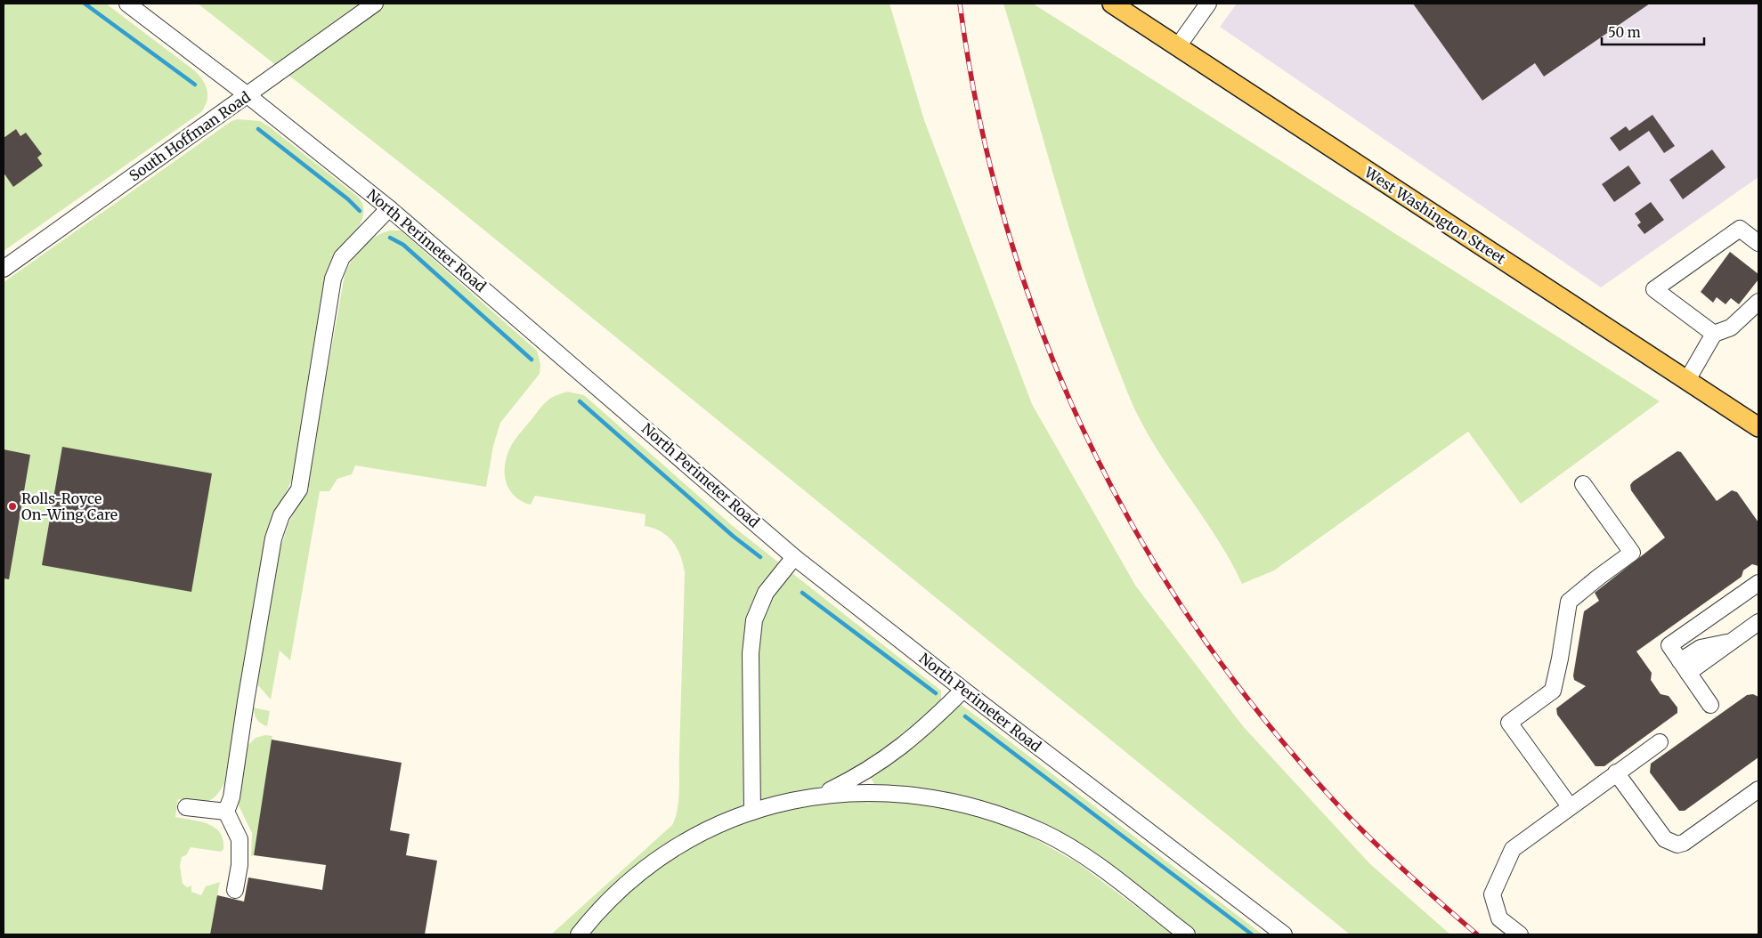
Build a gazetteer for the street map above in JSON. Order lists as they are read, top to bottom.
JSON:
{
  "streets": {
    "main road": ["West Washington Street"],
    "street": ["South Hoffman Road", "North Perimeter Road"]
  },
  "crossings": [
    ["South Hoffman Road", "North Perimeter Road"]
  ],
  "places": ["Rolls-Royce On-Wing Care"],
  "scale_bar": "50 m"
}
